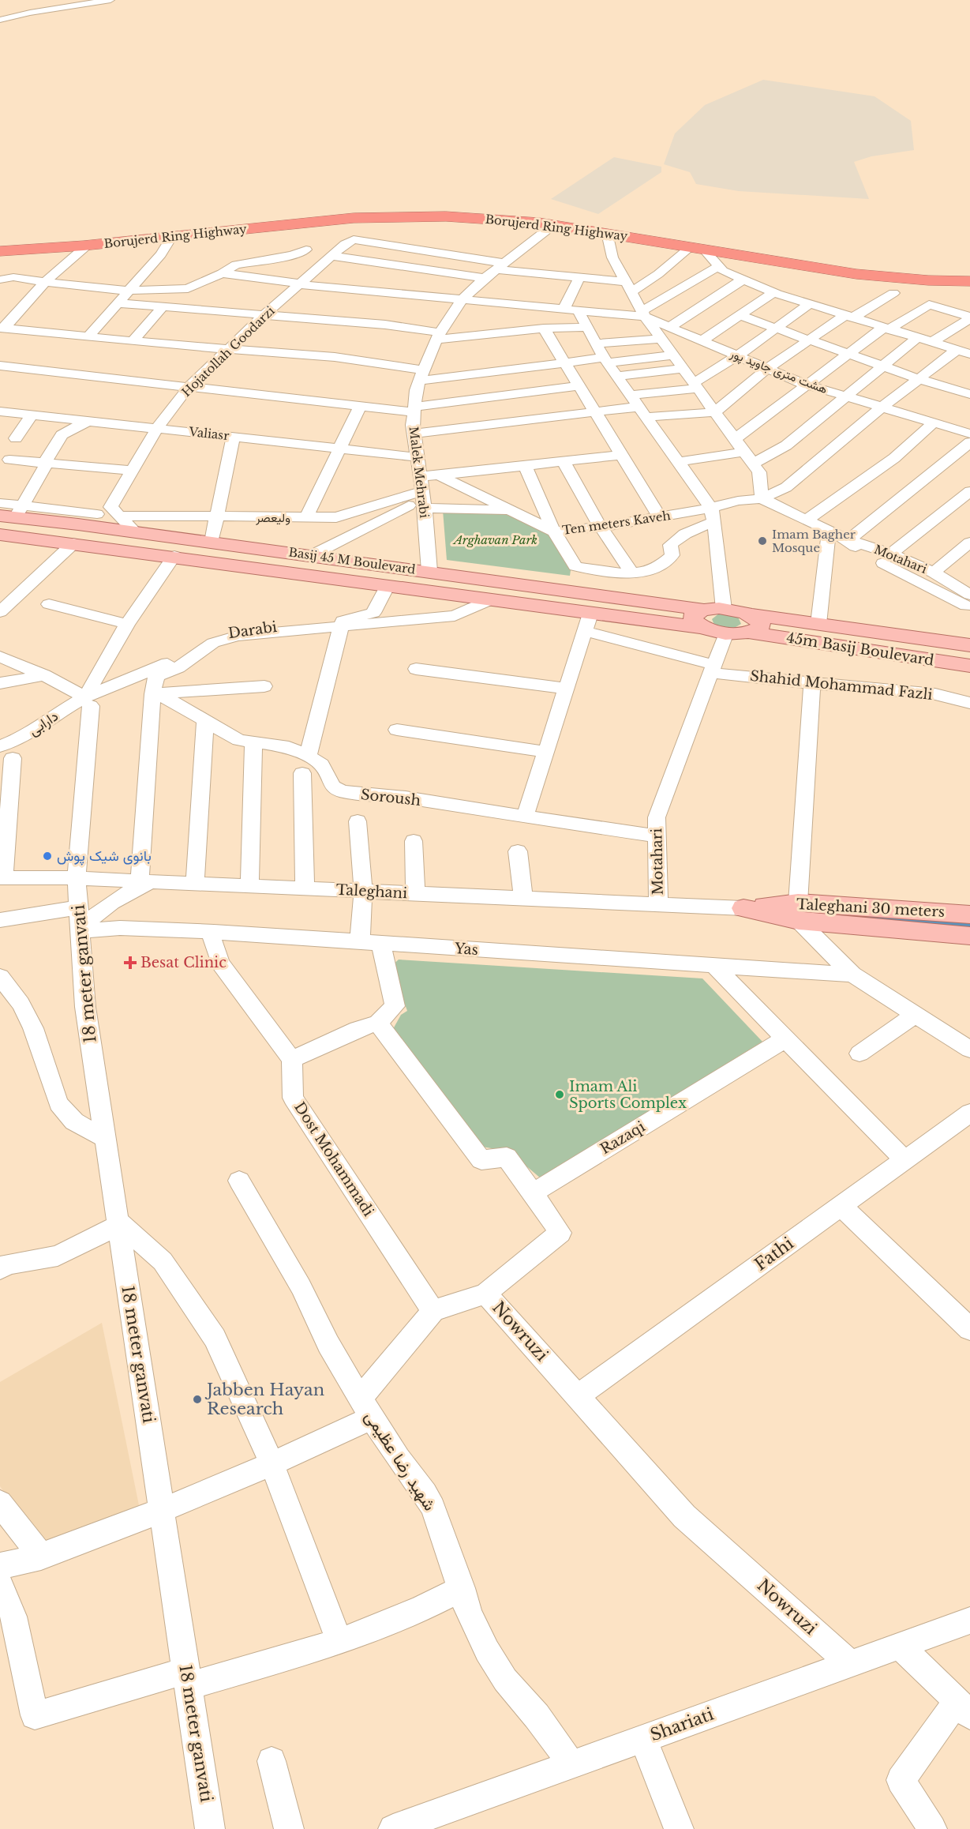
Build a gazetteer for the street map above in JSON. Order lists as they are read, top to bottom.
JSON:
{
  "streets": {
    "highway": ["Borujerd Ring Highway"],
    "main road": ["Basij 45 M Boulevard", "45m Basij Boulevard", "Taleghani 30 meters"],
    "street": [
      "Hojatollah Goodarzi",
      "هشت متری جاوید پور",
      "Valiasr",
      "Malek Mehrabi",
      "ولیعصر",
      "Ten meters Kaveh",
      "Motahari",
      "Darabi",
      "Shahid Mohammad Fazli",
      "دارابی",
      "Soroush",
      "Taleghani",
      "Yas",
      "18 meter ganvati",
      "Razaqi",
      "Dost Mohammadi",
      "Fathi",
      "Nowruzi",
      "شهید رضا عظیمی",
      "Shariati"
    ]
  },
  "crossings": [
    ["Borujerd Ring Highway", "Malek Mehrabi"],
    ["Hojatollah Goodarzi", "هشت متری جاوید پور"],
    ["Hojatollah Goodarzi", "Valiasr"],
    ["Hojatollah Goodarzi", "Malek Mehrabi"],
    ["Hojatollah Goodarzi", "ولیعصر"],
    ["هشت متری جاوید پور", "Malek Mehrabi"],
    ["Valiasr", "Malek Mehrabi"],
    ["Malek Mehrabi", "ولیعصر"],
    ["Malek Mehrabi", "Ten meters Kaveh"],
    ["Malek Mehrabi", "Basij 45 M Boulevard"],
    ["Ten meters Kaveh", "Motahari"],
    ["Ten meters Kaveh", "45m Basij Boulevard"],
    ["Motahari", "45m Basij Boulevard"],
    ["Motahari", "Shahid Mohammad Fazli"],
    ["Motahari", "Soroush"],
    ["Motahari", "Taleghani"],
    ["Basij 45 M Boulevard", "Darabi"],
    ["Darabi", "دارابی"],
    ["Darabi", "18 meter ganvati"],
    ["دارابی", "18 meter ganvati"],
    ["Taleghani", "18 meter ganvati"],
    ["Yas", "18 meter ganvati"],
    ["Razaqi", "Nowruzi"],
    ["Fathi", "Nowruzi"],
    ["Nowruzi", "Shariati"],
    ["شهید رضا عظیمی", "Shariati"]
  ],
  "parks": ["Arghavan Park"],
  "places": {
    "other": [
      "Imam Bagher Mosque",
      "بانوی شیک پوش",
      "Imam Ali Sports Complex",
      "Jabben Hayan Research"
    ],
    "health": ["Besat Clinic"]
  }
}
